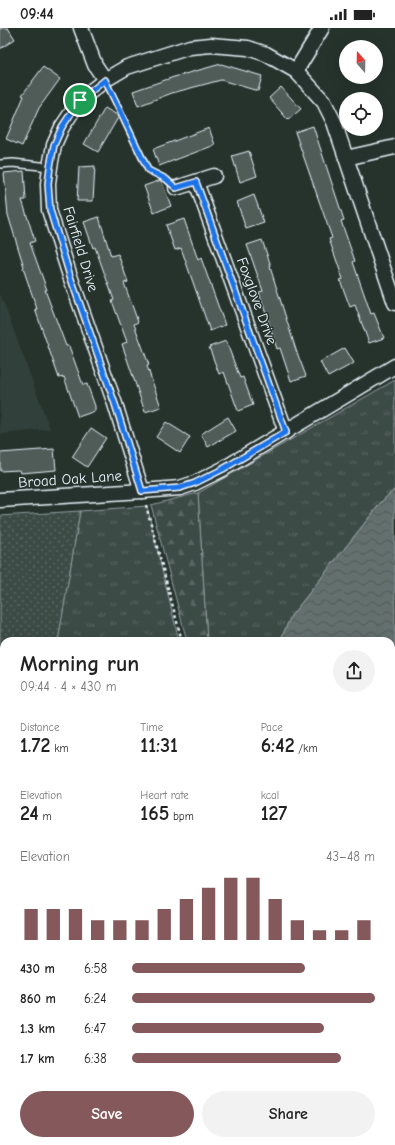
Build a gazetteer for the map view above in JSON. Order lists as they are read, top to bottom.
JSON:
{
  "streets": {
    "street": ["Fairfield Drive", "Foxglove Drive", "Broad Oak Lane"]
  },
  "crossings": [
    ["Fairfield Drive", "Broad Oak Lane"]
  ],
  "north": "top",
  "page": {
    "status": "09:44",
    "heading": ["Morning run", "09:44 · 4 × 430 m"],
    "stats": [
      ["Distance", "1.72 km"],
      ["Time", "11:31"],
      ["Pace", "6:42 /km"],
      ["Elevation", "24 m"],
      ["Heart rate", "165 bpm"],
      ["kcal", "127"]
    ],
    "chart": ["Elevation", "43–48 m"],
    "list": [
      {
        "name": "430 m",
        "note": "6:58"
      },
      {
        "name": "860 m",
        "note": "6:24"
      },
      {
        "name": "1.3 km",
        "note": "6:47"
      },
      {
        "name": "1.7 km",
        "note": "6:38"
      }
    ],
    "buttons": ["Save", "Share"]
  }
}
